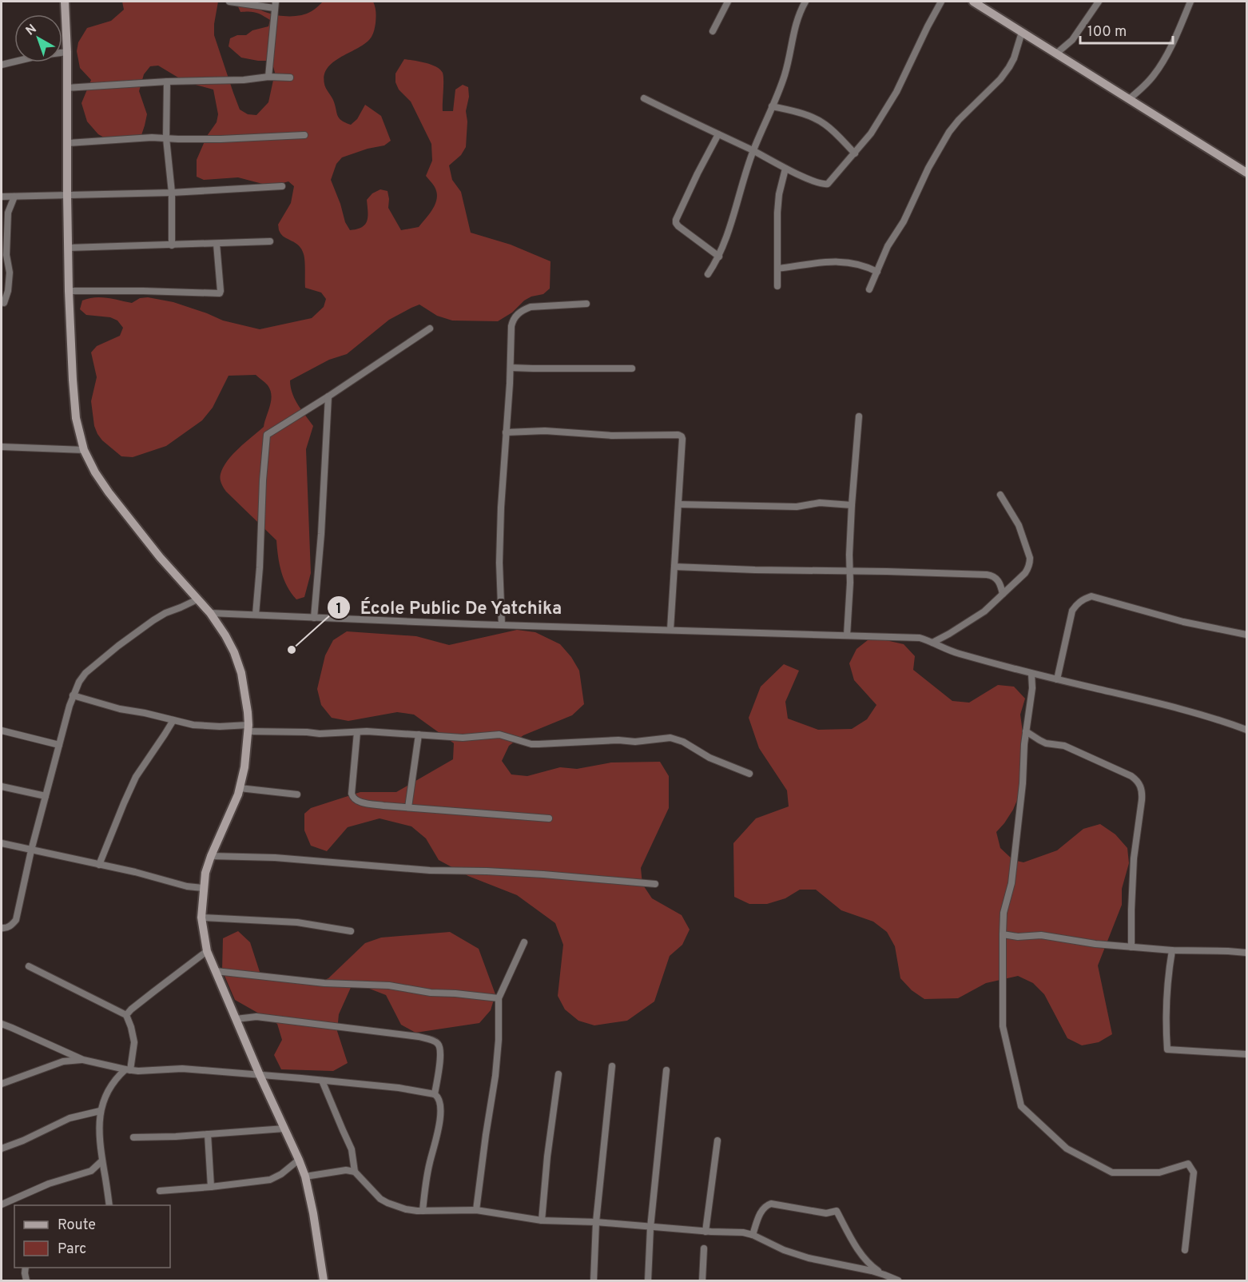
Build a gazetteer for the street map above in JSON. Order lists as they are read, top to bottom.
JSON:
{
  "places": ["École Public De Yatchika"],
  "legend": ["Route", "Parc"],
  "scale_bar": "100 m",
  "north": "top left"
}
